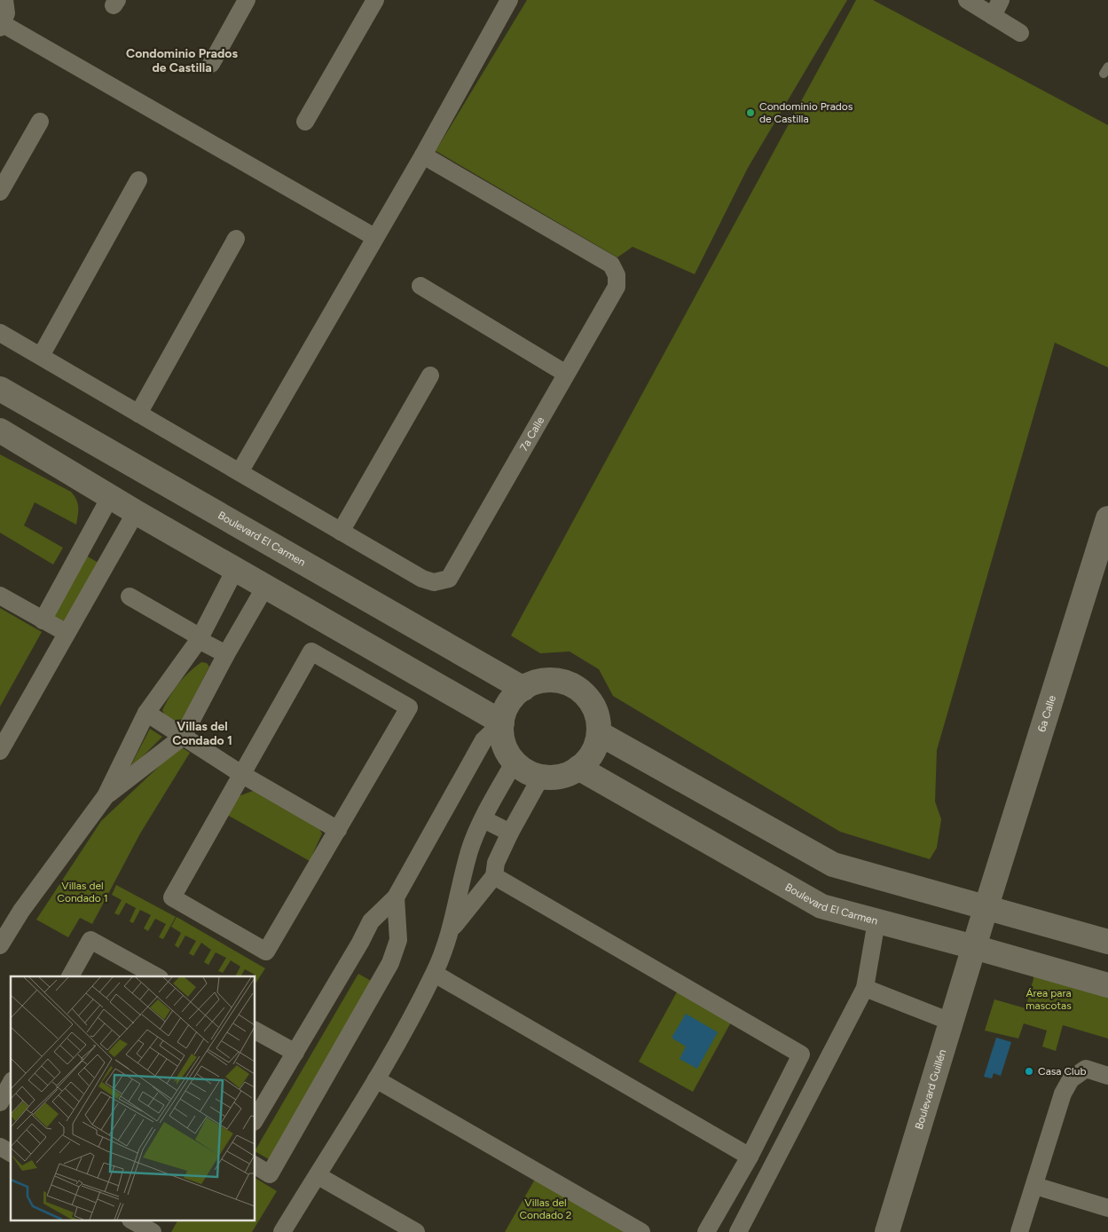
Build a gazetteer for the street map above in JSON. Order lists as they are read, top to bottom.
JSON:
{
  "streets": {
    "main road": ["Boulevard El Carmen", "6a Calle", "Boulevard Guillén"],
    "street": ["7a Calle"]
  },
  "crossings": [
    ["Boulevard El Carmen", "6a Calle"],
    ["Boulevard El Carmen", "Boulevard Guillén"],
    ["6a Calle", "Boulevard Guillén"]
  ],
  "districts": ["Condominio Prados de Castilla", "Villas del Condado 1"],
  "parks": ["Villas del Condado 1", "Área para mascotas", "Villas del Condado 2"],
  "places": ["Condominio Prados de Castilla", "Casa Club"]
}
